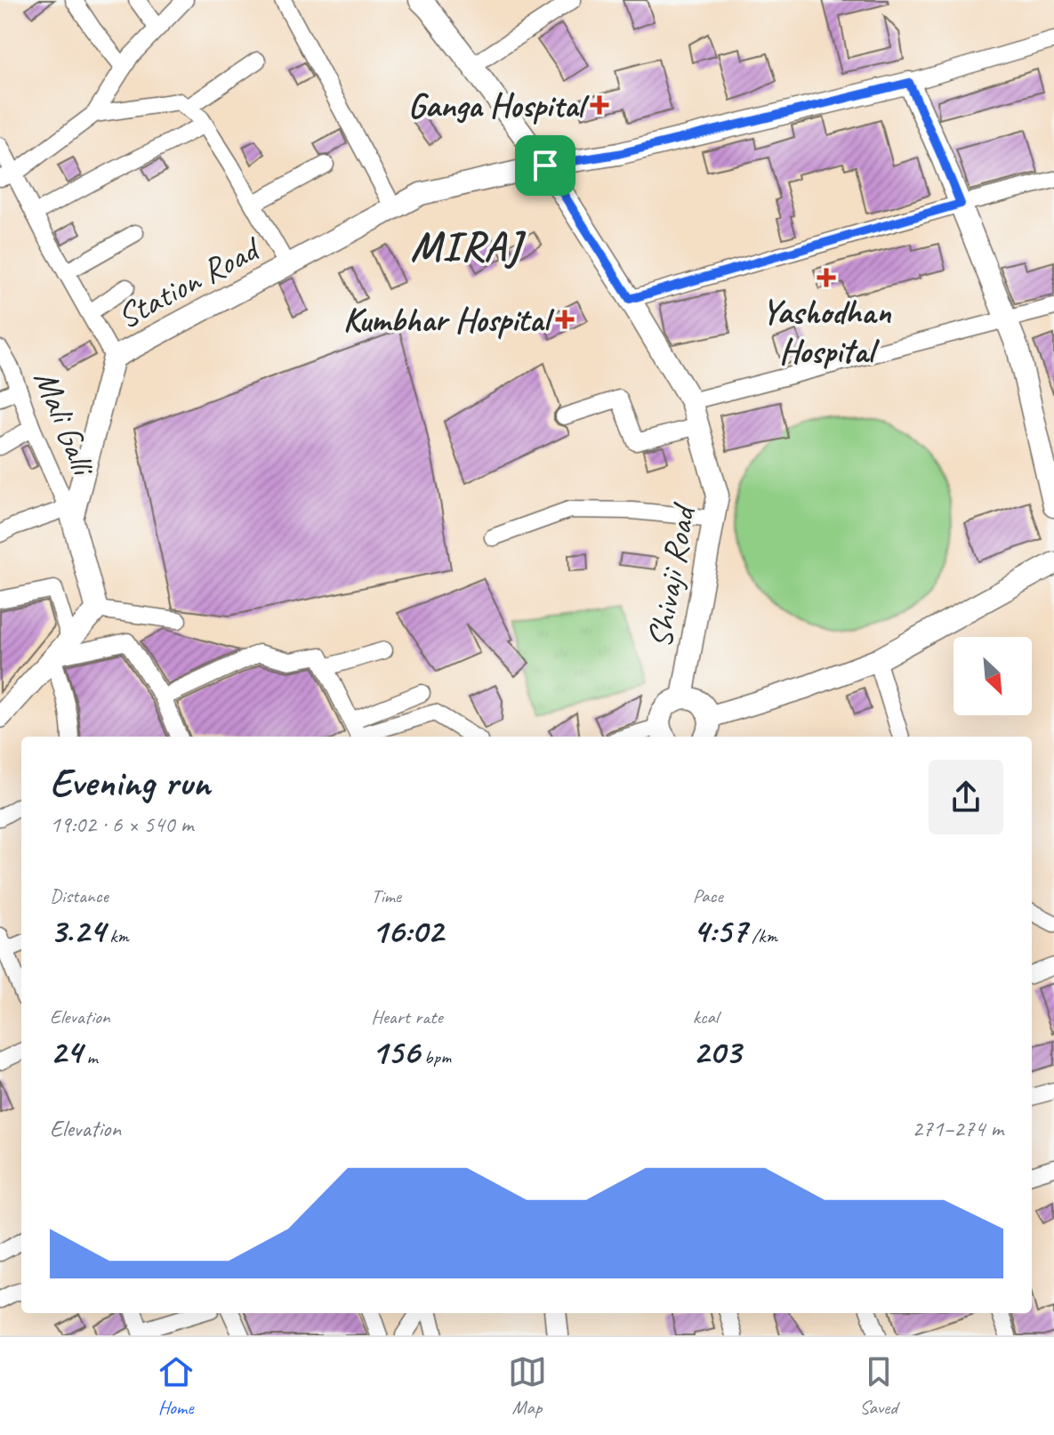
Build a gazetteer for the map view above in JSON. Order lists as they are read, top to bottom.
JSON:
{
  "streets": {
    "main road": ["Station Road", "Shivaji Road"],
    "street": ["Mali Galli"]
  },
  "crossings": [
    ["Station Road", "Mali Galli"],
    ["Station Road", "Shivaji Road"]
  ],
  "districts": ["MIRAJ"],
  "places": {
    "health": ["Ganga Hospital", "Yashodhan Hospital", "Kumbhar Hospital"]
  },
  "north": "bottom right",
  "page": {
    "heading": ["Evening run", "19:02 · 6 × 540 m"],
    "stats": [
      ["Distance", "3.24 km"],
      ["Time", "16:02"],
      ["Pace", "4:57 /km"],
      ["Elevation", "24 m"],
      ["Heart rate", "156 bpm"],
      ["kcal", "203"]
    ],
    "chart": ["Elevation", "271–274 m"],
    "tabs": ["Home", "Map", "Saved"]
  }
}
